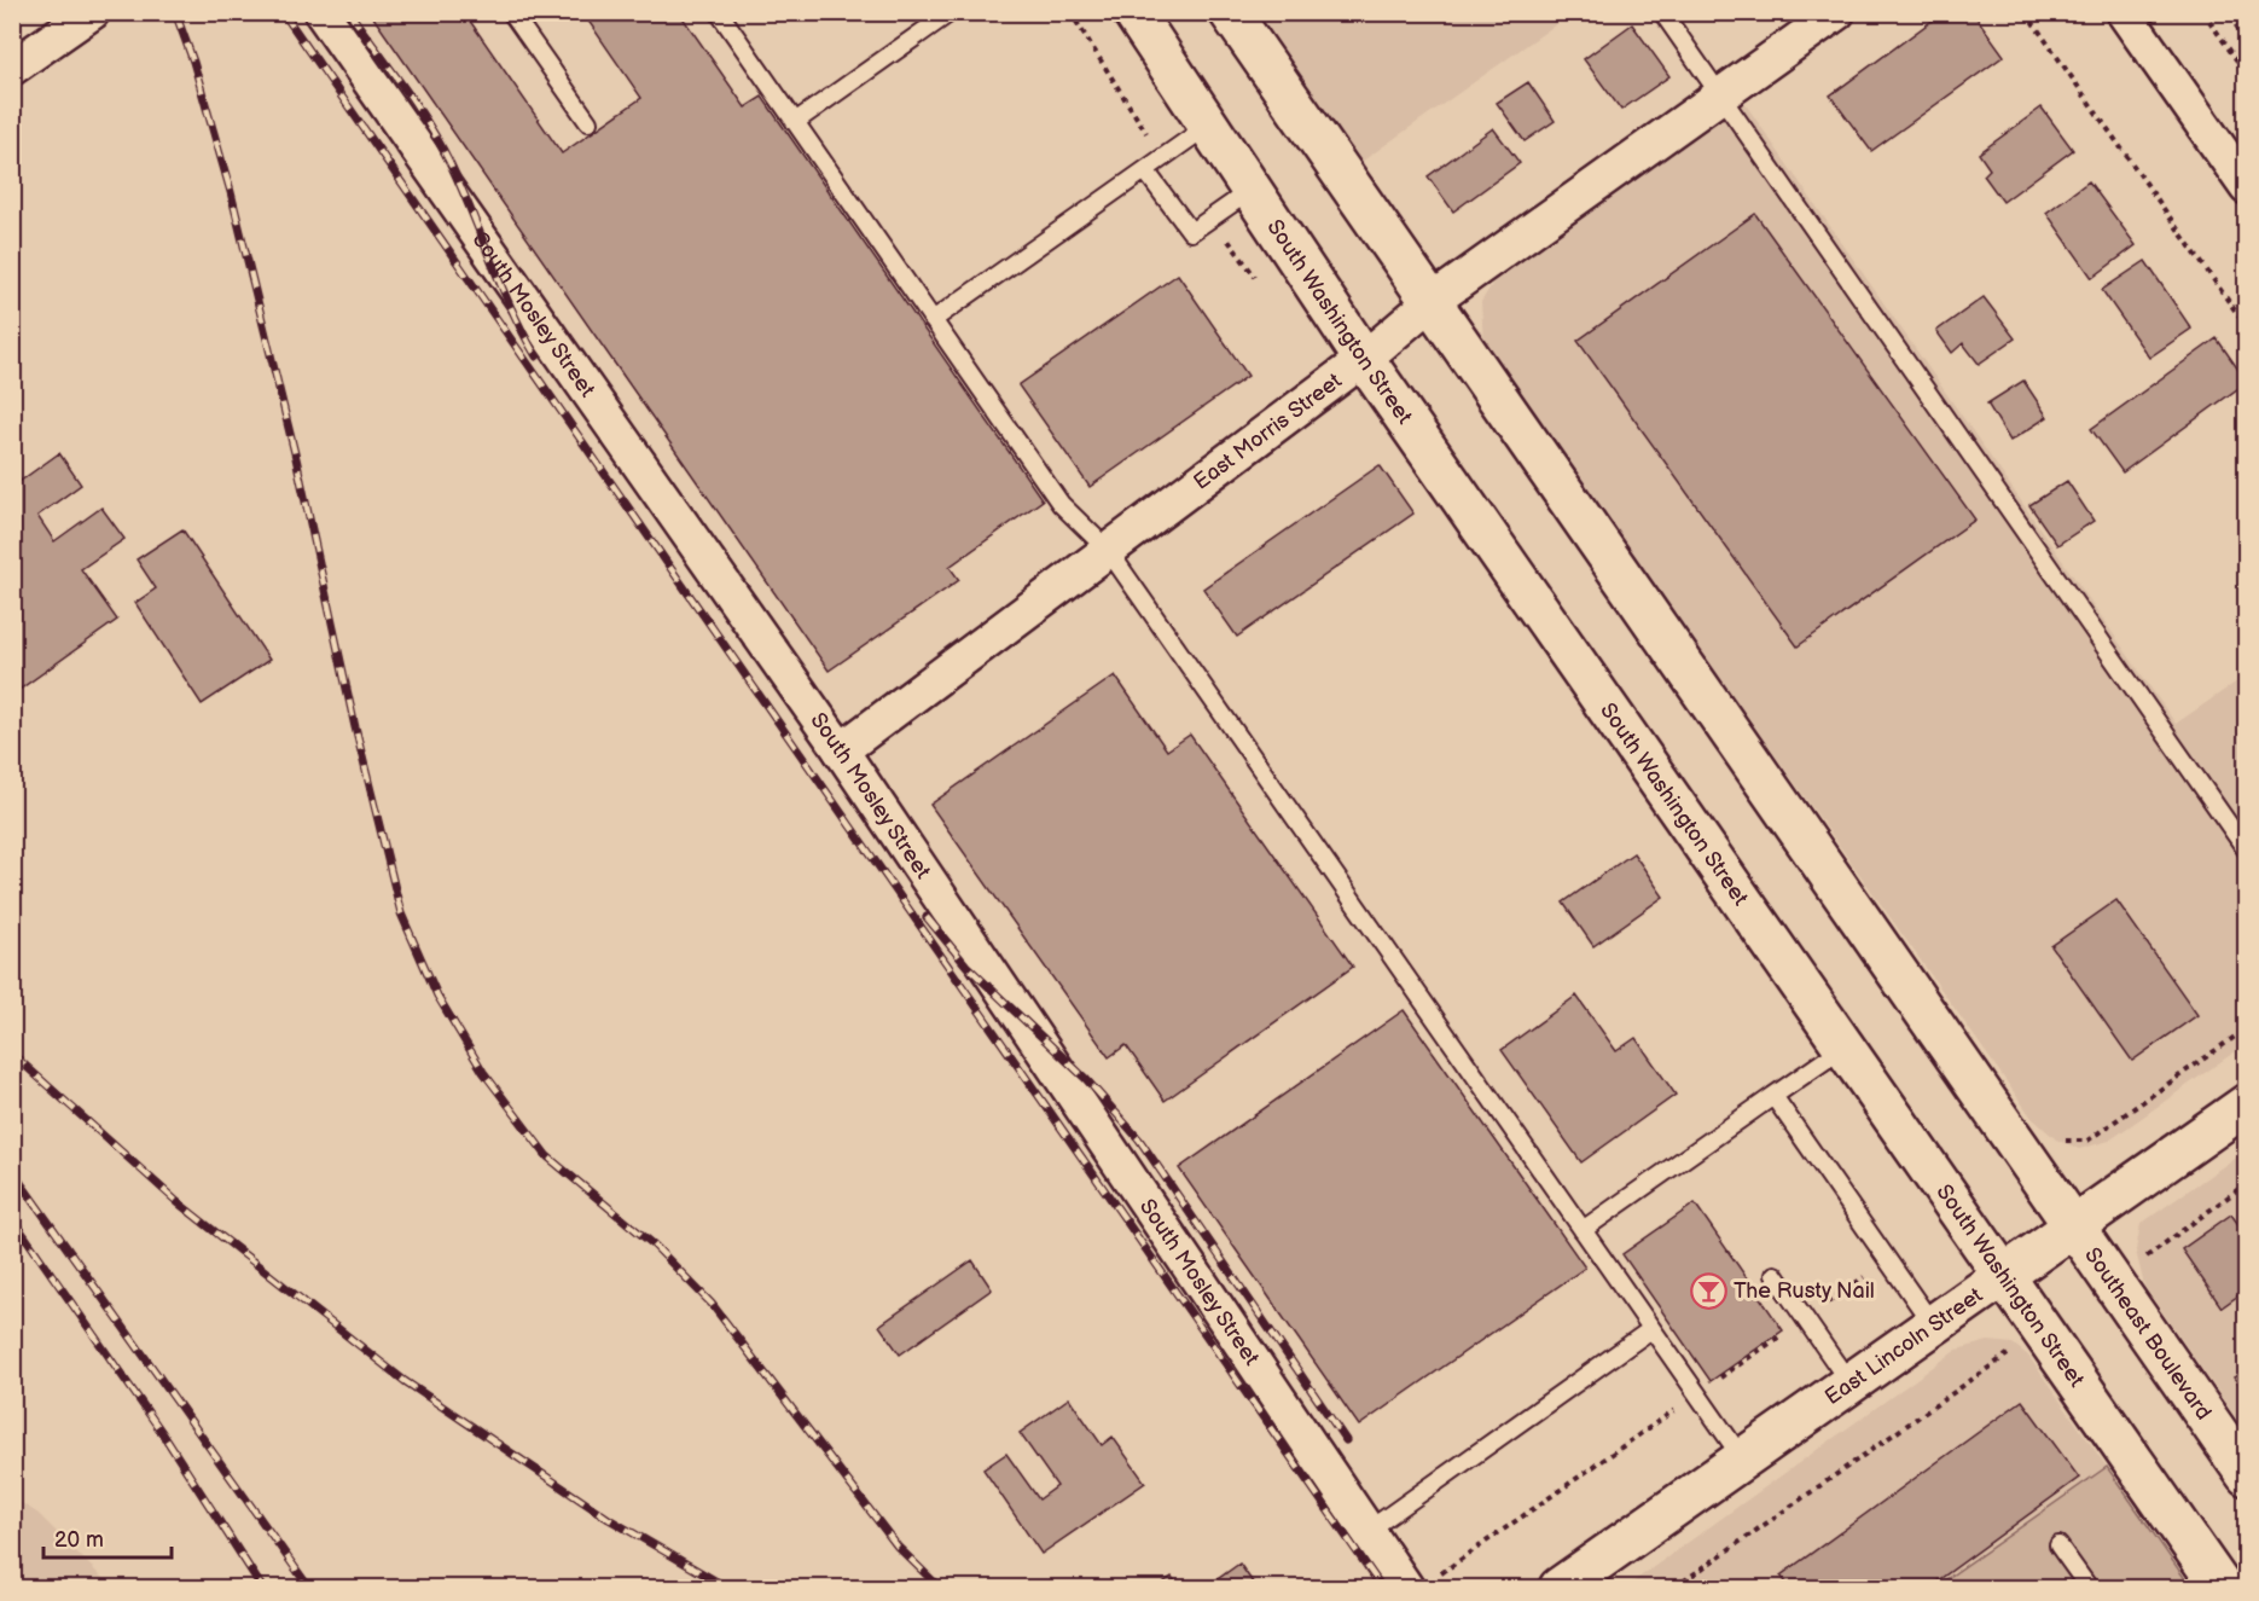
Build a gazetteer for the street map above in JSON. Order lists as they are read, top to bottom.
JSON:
{
  "streets": {
    "main road": ["South Washington Street", "Southeast Boulevard", "East Lincoln Street"],
    "street": ["South Mosley Street", "East Morris Street"]
  },
  "crossings": [
    ["South Mosley Street", "East Morris Street"],
    ["South Washington Street", "East Morris Street"],
    ["South Washington Street", "East Lincoln Street"],
    ["Southeast Boulevard", "East Lincoln Street"]
  ],
  "places": {
    "bar": ["The Rusty Nail"]
  },
  "scale_bar": "20 m"
}
